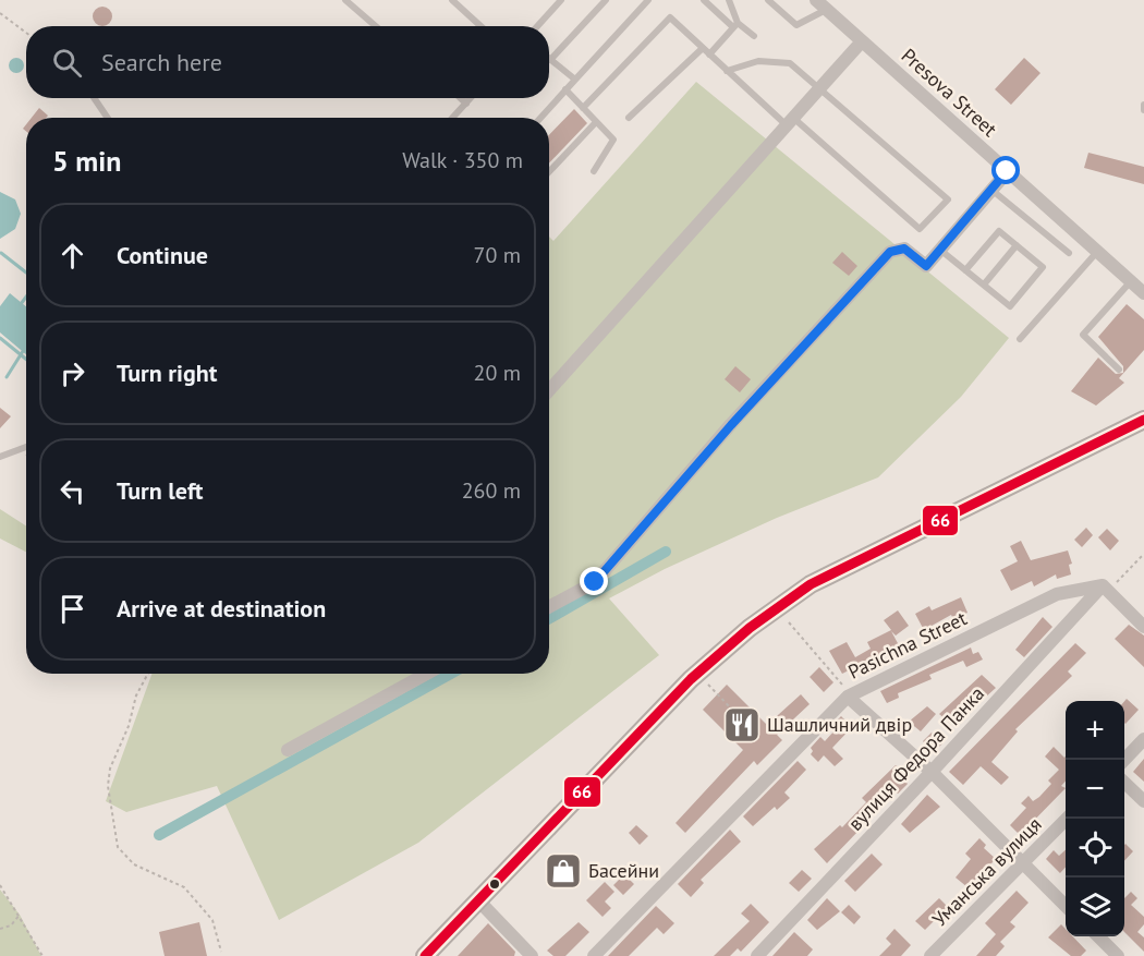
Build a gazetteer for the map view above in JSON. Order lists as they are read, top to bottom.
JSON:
{
  "streets": {
    "street": [
      "Presova Street",
      "Pasichna Street",
      "вулиця Федора Панка",
      "Уманська вулиця"
    ]
  },
  "crossings": [
    ["Pasichna Street", "вулиця Федора Панка"]
  ],
  "places": {
    "restaurant": ["Шашличний двір"],
    "shop": ["Басейни"]
  },
  "lines": ["transit line 66"],
  "page": {
    "search": "Search here",
    "heading": ["5 min", "Walk · 350 m"],
    "list": [
      ["Continue", "70 m"],
      ["Turn right", "20 m"],
      ["Turn left", "260 m"],
      "Arrive at destination"
    ],
    "map_buttons": ["+", "−"]
  }
}
